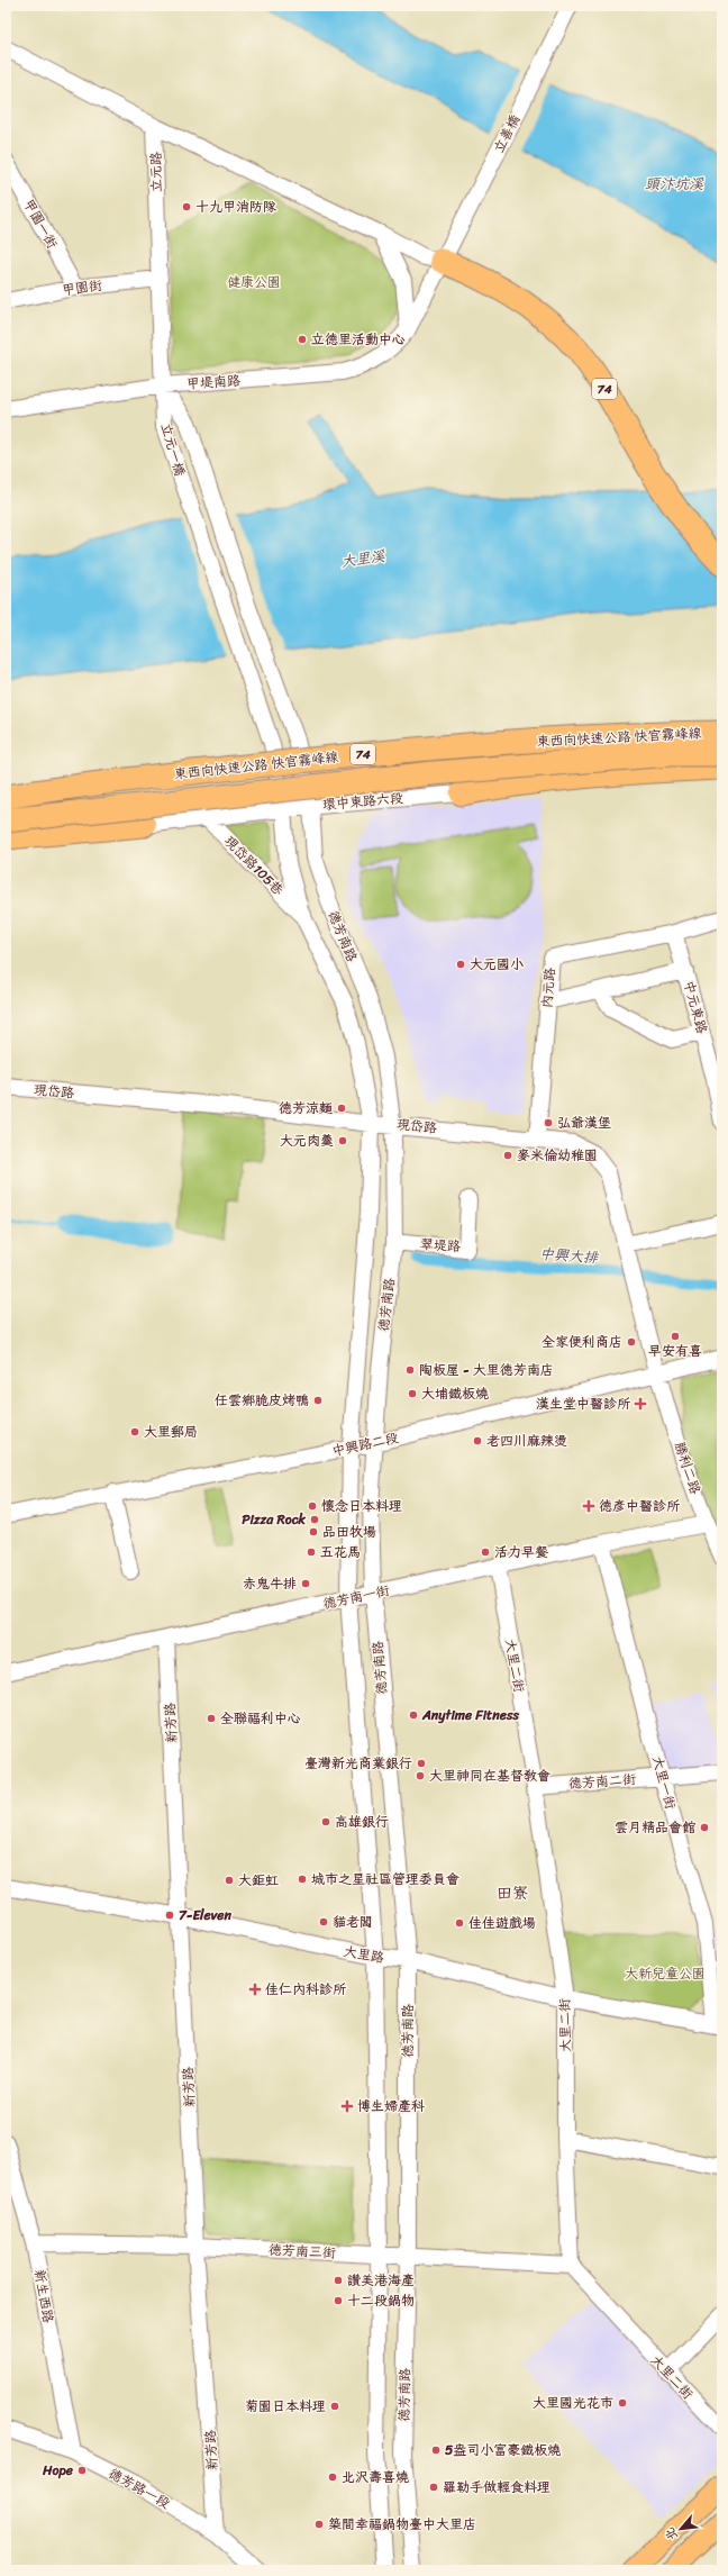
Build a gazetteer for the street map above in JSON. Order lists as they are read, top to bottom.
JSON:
{
  "streets": {
    "highway": ["74", "東西向快速公路 快官霧峰線"],
    "street": [
      "立善橋",
      "立元路",
      "甲園一街",
      "甲園街",
      "甲堤南路",
      "立元一橋",
      "環中東路六段",
      "現岱路105巷",
      "德芳南路",
      "內元路",
      "中元東路",
      "現岱路",
      "翠堤路",
      "中興路二段",
      "勝利二路",
      "德芳南一街",
      "大里二街",
      "新芳路",
      "德芳南二街",
      "大里一街",
      "大里路",
      "德芳南三街",
      "新生西路",
      "德芳路一段"
    ]
  },
  "crossings": [
    ["立善橋", "甲堤南路"],
    ["立善橋", "74"],
    ["立元路", "甲園街"],
    ["立元路", "甲堤南路"],
    ["立元路", "立元一橋"],
    ["甲園一街", "甲園街"],
    ["甲堤南路", "74"],
    ["甲堤南路", "立元一橋"],
    ["立元一橋", "環中東路六段"],
    ["立元一橋", "德芳南路"],
    ["環中東路六段", "現岱路105巷"],
    ["環中東路六段", "德芳南路"],
    ["現岱路105巷", "德芳南路"],
    ["德芳南路", "現岱路"],
    ["德芳南路", "翠堤路"],
    ["德芳南路", "中興路二段"],
    ["德芳南路", "德芳南一街"],
    ["德芳南路", "大里路"],
    ["德芳南路", "德芳南三街"],
    ["內元路", "中元東路"],
    ["內元路", "現岱路"],
    ["現岱路", "中興路二段"],
    ["現岱路", "勝利二路"],
    ["中興路二段", "勝利二路"],
    ["勝利二路", "德芳南一街"],
    ["德芳南一街", "大里二街"],
    ["德芳南一街", "新芳路"],
    ["德芳南一街", "大里一街"],
    ["大里二街", "德芳南二街"],
    ["大里二街", "大里路"],
    ["大里二街", "德芳南三街"],
    ["新芳路", "大里路"],
    ["新芳路", "德芳南三街"],
    ["新芳路", "德芳路一段"],
    ["德芳南二街", "大里一街"],
    ["大里一街", "大里路"],
    ["德芳南三街", "新生西路"],
    ["新生西路", "德芳路一段"]
  ],
  "districts": ["田寮"],
  "water": ["頭汴坑溪", "大里溪", "中興大排"],
  "parks": ["健康公園", "大新兒童公園"],
  "places": {
    "other": [
      "十九甲消防隊",
      "立德里活動中心",
      "大元國小",
      "德芳涼麵",
      "弘爺漢堡",
      "大元肉羹",
      "麥米倫幼稚園",
      "早安有喜",
      "全家便利商店",
      "陶板屋 - 大里德芳南店",
      "大埔鐵板燒",
      "任雲鄉脆皮烤鴨",
      "大里郵局",
      "老四川麻辣燙",
      "懷念日本料理",
      "Pizza Rock",
      "品田牧場",
      "五花馬",
      "活力早餐",
      "赤鬼牛排",
      "Anytime Fitness",
      "全聯福利中心",
      "臺灣新光商業銀行",
      "大里神同在基督教會",
      "高雄銀行",
      "雲月精品會館",
      "城市之星社區管理委員會",
      "大鉅虹",
      "7-Eleven",
      "貓老闆",
      "佳佳遊戲場",
      "讚美港海產",
      "十二段鍋物",
      "大里國光花市",
      "菊園日本料理",
      "5盎司小富豪鐵板燒",
      "Hope",
      "北沢壽喜燒",
      "羅勒手做輕食料理",
      "築間幸福鍋物臺中大里店"
    ],
    "health": [
      "漢生堂中醫診所",
      "德彥中醫診所",
      "佳仁內科診所",
      "博生婦產科"
    ]
  },
  "north": "bottom left"
}
